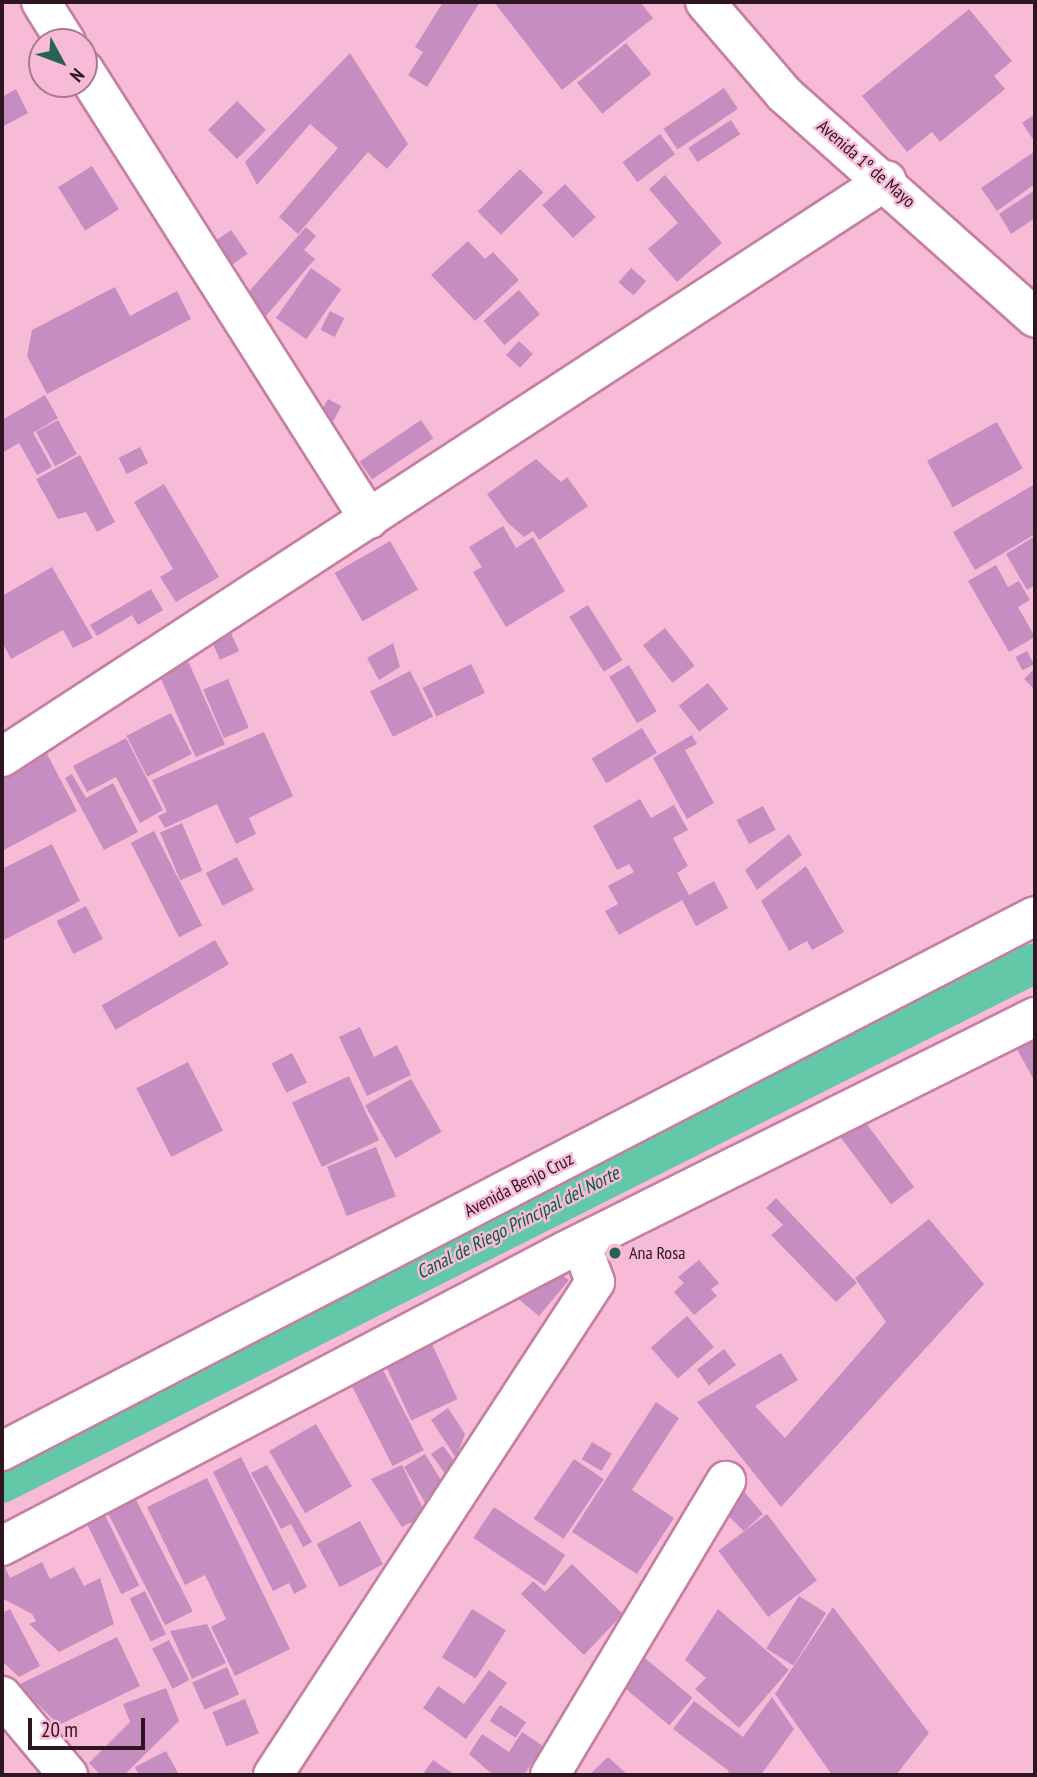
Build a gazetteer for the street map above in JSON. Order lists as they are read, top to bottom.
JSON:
{
  "streets": {
    "main road": ["Avenida 1º de Mayo", "Avenida Benjo Cruz"]
  },
  "water": ["Canal de Riego Principal del Norte"],
  "places": ["Ana Rosa"],
  "scale_bar": "20 m",
  "north": "bottom right"
}
